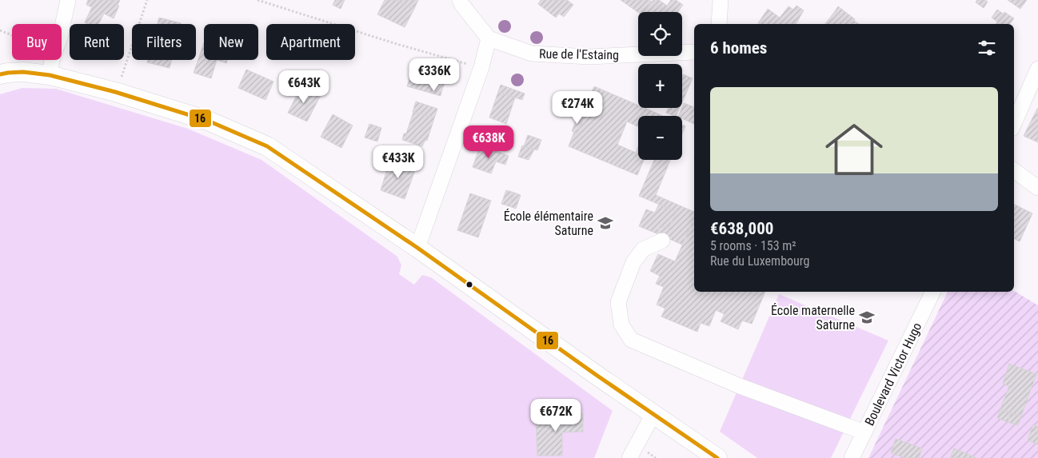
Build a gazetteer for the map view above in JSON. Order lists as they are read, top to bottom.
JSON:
{
  "streets": {
    "street": ["Rue de l'Estaing", "Boulevard Victor Hugo"]
  },
  "places": {
    "school or university": ["École élémentaire Saturne", "École maternelle Saturne"]
  },
  "lines": ["transit line 16"],
  "page": {
    "map_buttons": ["+", "−"],
    "chip": [
      "Buy",
      "Rent",
      "Filters",
      "New",
      "Apartment"
    ],
    "heading": "6 homes",
    "price": [
      "€336K",
      "€643K",
      "€274K",
      "€638K",
      "€433K",
      "€672K"
    ],
    "list": [
      {
        "name": "€638,000",
        "note": "5 rooms · 153 m² · Rue du Luxembourg"
      }
    ]
  }
}
